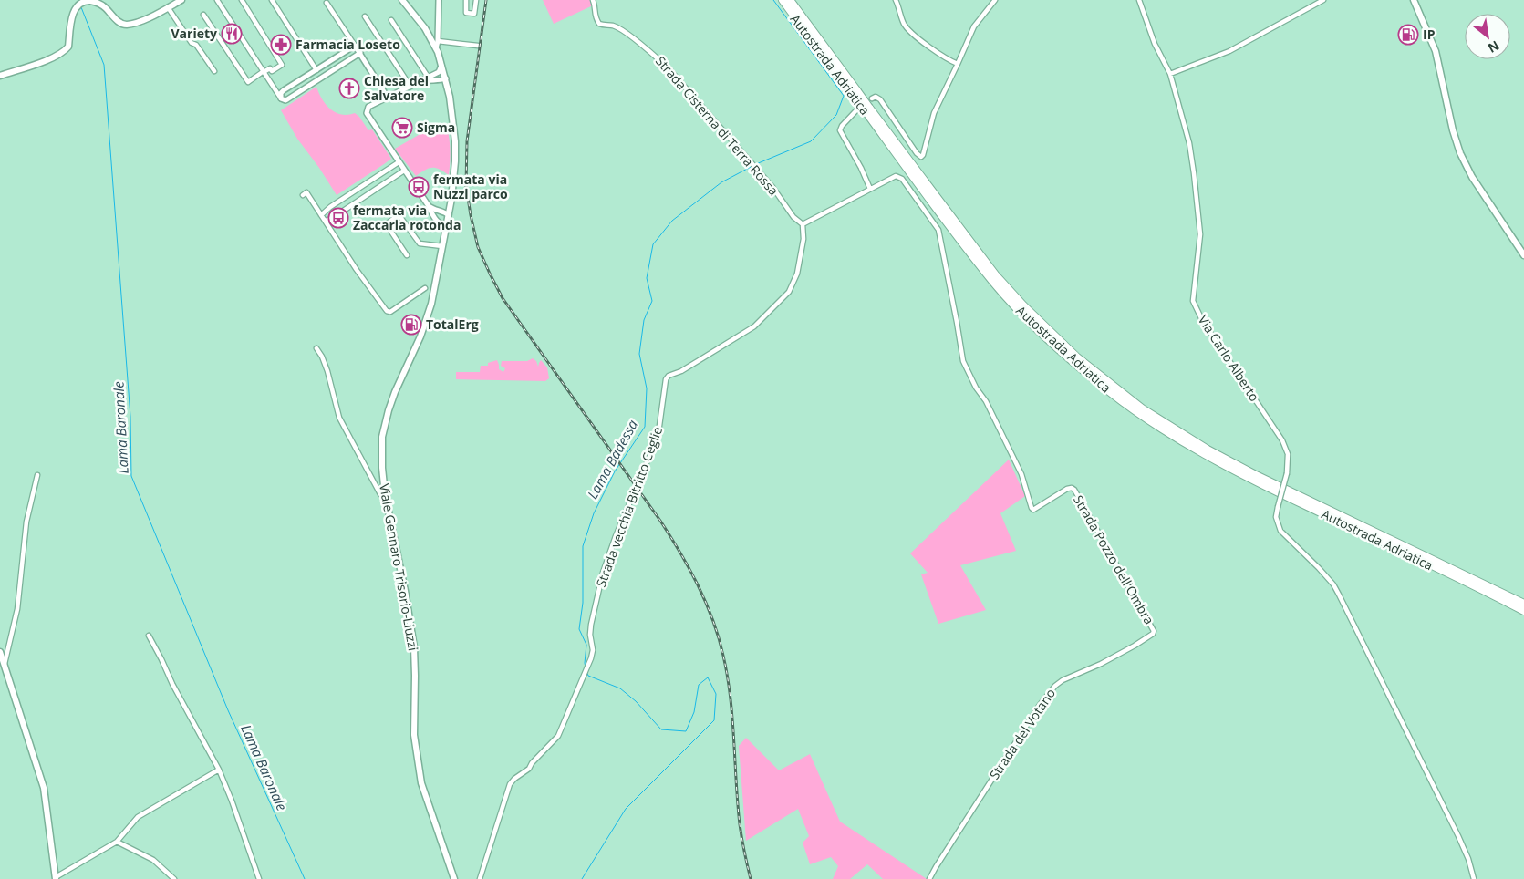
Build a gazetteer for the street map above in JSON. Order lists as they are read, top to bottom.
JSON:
{
  "streets": {
    "highway": ["Autostrada Adriatica"],
    "main road": ["Viale Gennaro Trisorio-Liuzzi"],
    "street": [
      "Strada Cisterna di Terra Rossa",
      "Via Carlo Alberto",
      "Strada vecchia Bitritto Ceglie",
      "Strada Pozzo dell'Ombra",
      "Strada del Votano"
    ]
  },
  "crossings": [
    ["Strada Cisterna di Terra Rossa", "Strada vecchia Bitritto Ceglie"],
    ["Strada Cisterna di Terra Rossa", "Strada Pozzo dell'Ombra"],
    ["Strada vecchia Bitritto Ceglie", "Strada Pozzo dell'Ombra"],
    ["Strada Pozzo dell'Ombra", "Strada del Votano"]
  ],
  "water": ["Lama Baronale", "Lama Badessa"],
  "places": {
    "restaurant": ["Variety"],
    "fuel station": ["IP", "TotalErg"],
    "pharmacy": ["Farmacia Loseto"],
    "church": ["Chiesa del Salvatore"],
    "supermarket": ["Sigma"],
    "bus stop": ["fermata via Nuzzi parco", "fermata via Zaccaria rotonda"]
  },
  "north": "bottom right"
}
